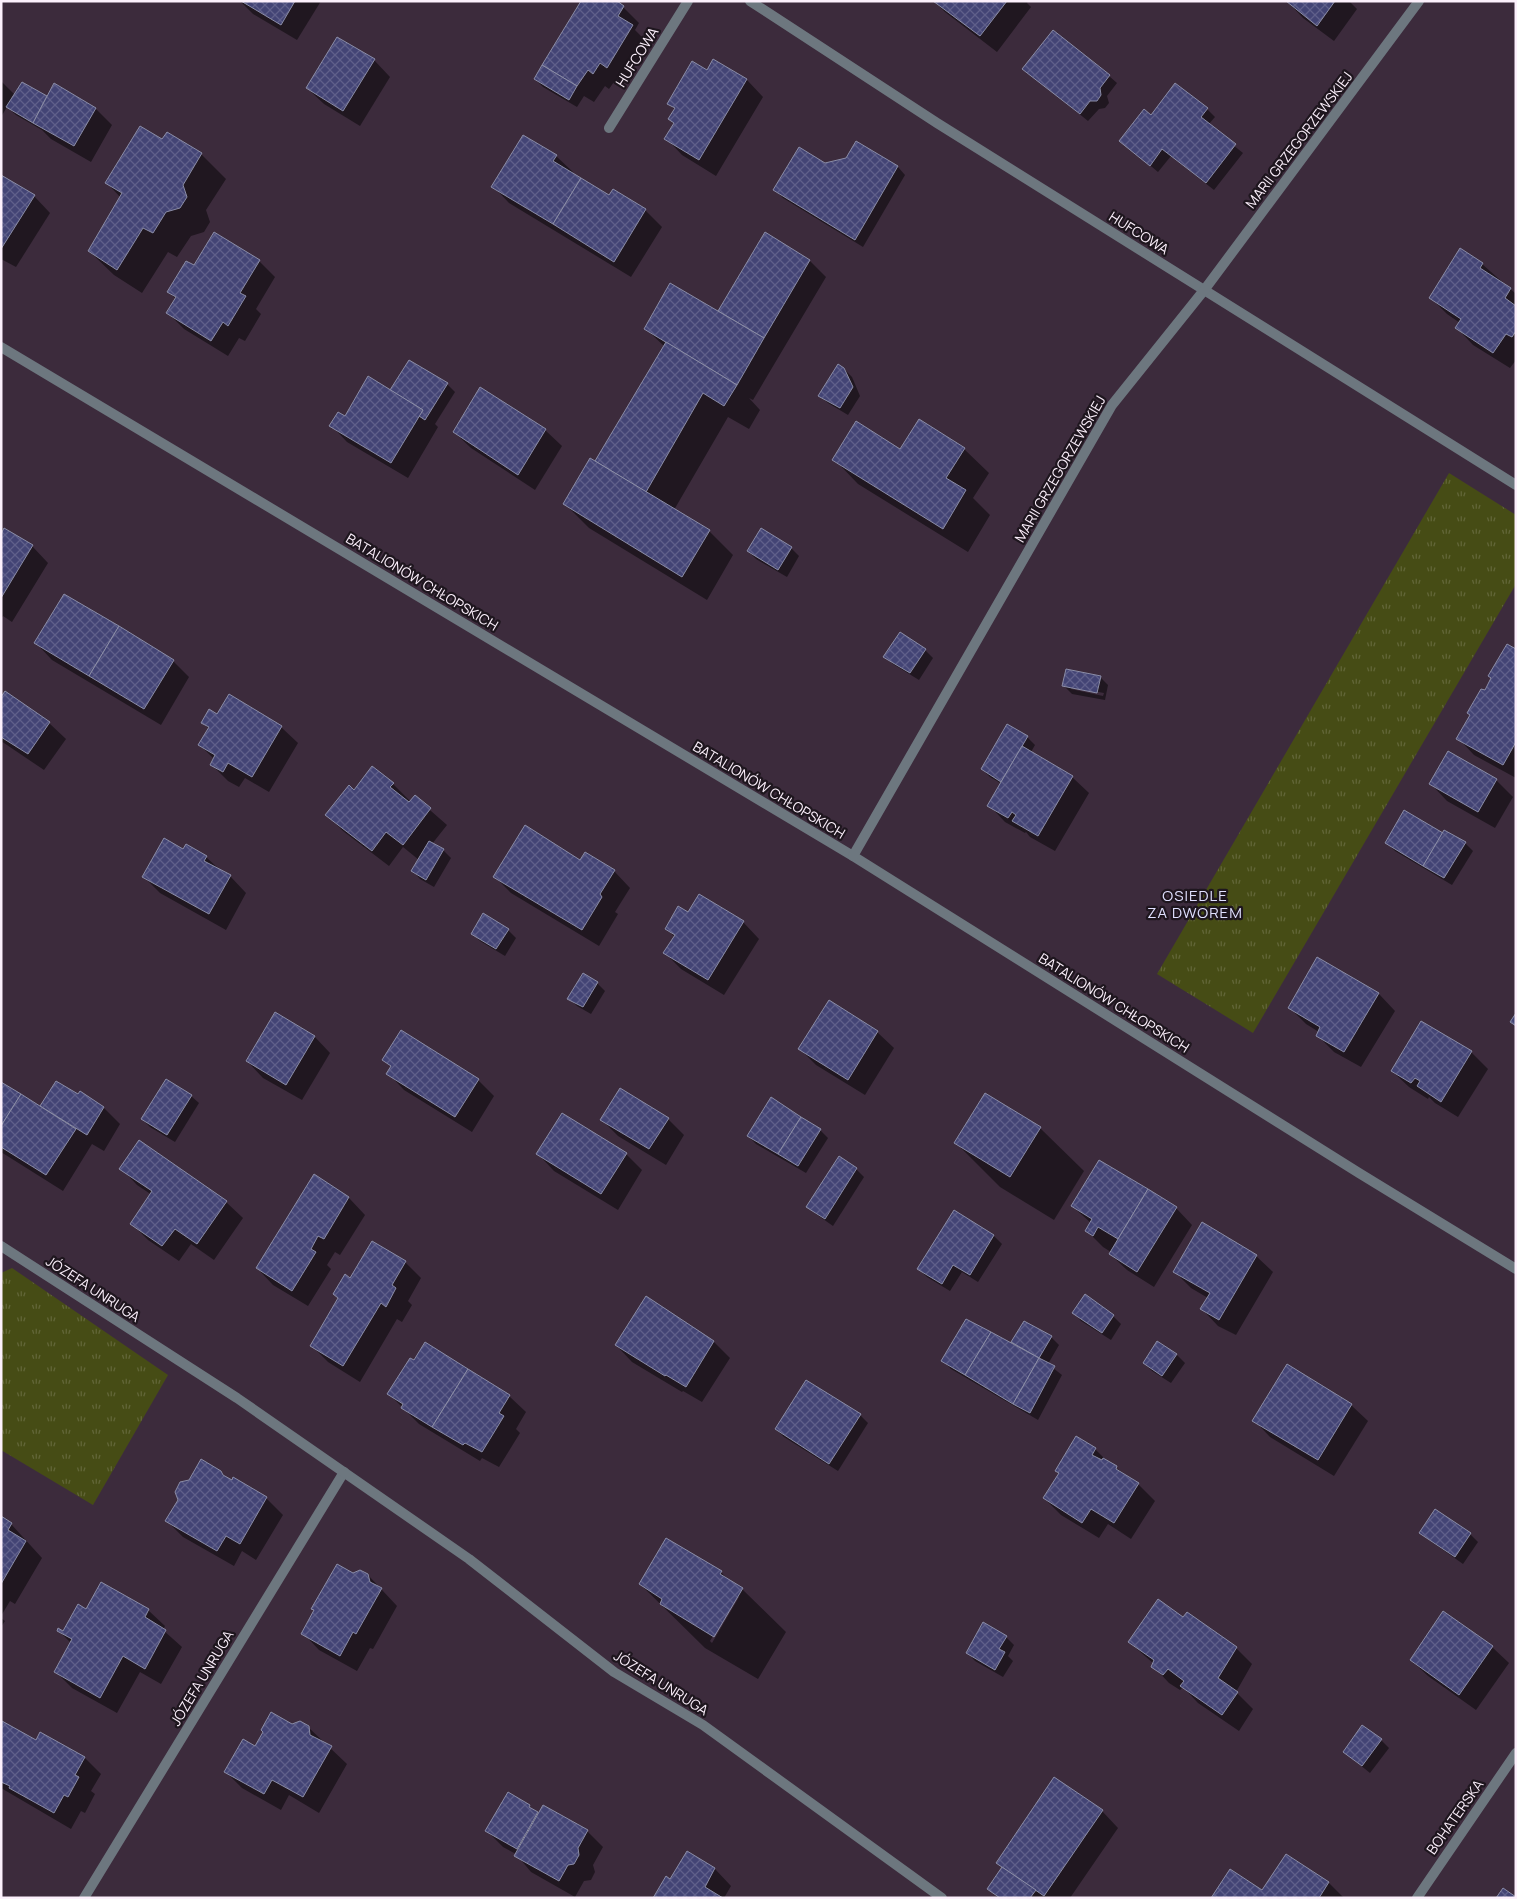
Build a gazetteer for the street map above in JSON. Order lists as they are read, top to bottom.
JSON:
{
  "streets": {
    "street": [
      "HUFCOWA",
      "MARII GRZEGORZEWSKIEJ",
      "BATALIONÓW CHŁOPSKICH",
      "JÓZEFA UNRUGA",
      "BOHATERSKA"
    ]
  },
  "crossings": [
    ["HUFCOWA", "MARII GRZEGORZEWSKIEJ"],
    ["MARII GRZEGORZEWSKIEJ", "BATALIONÓW CHŁOPSKICH"]
  ],
  "districts": ["OSIEDLE ZA DWOREM"]
}
